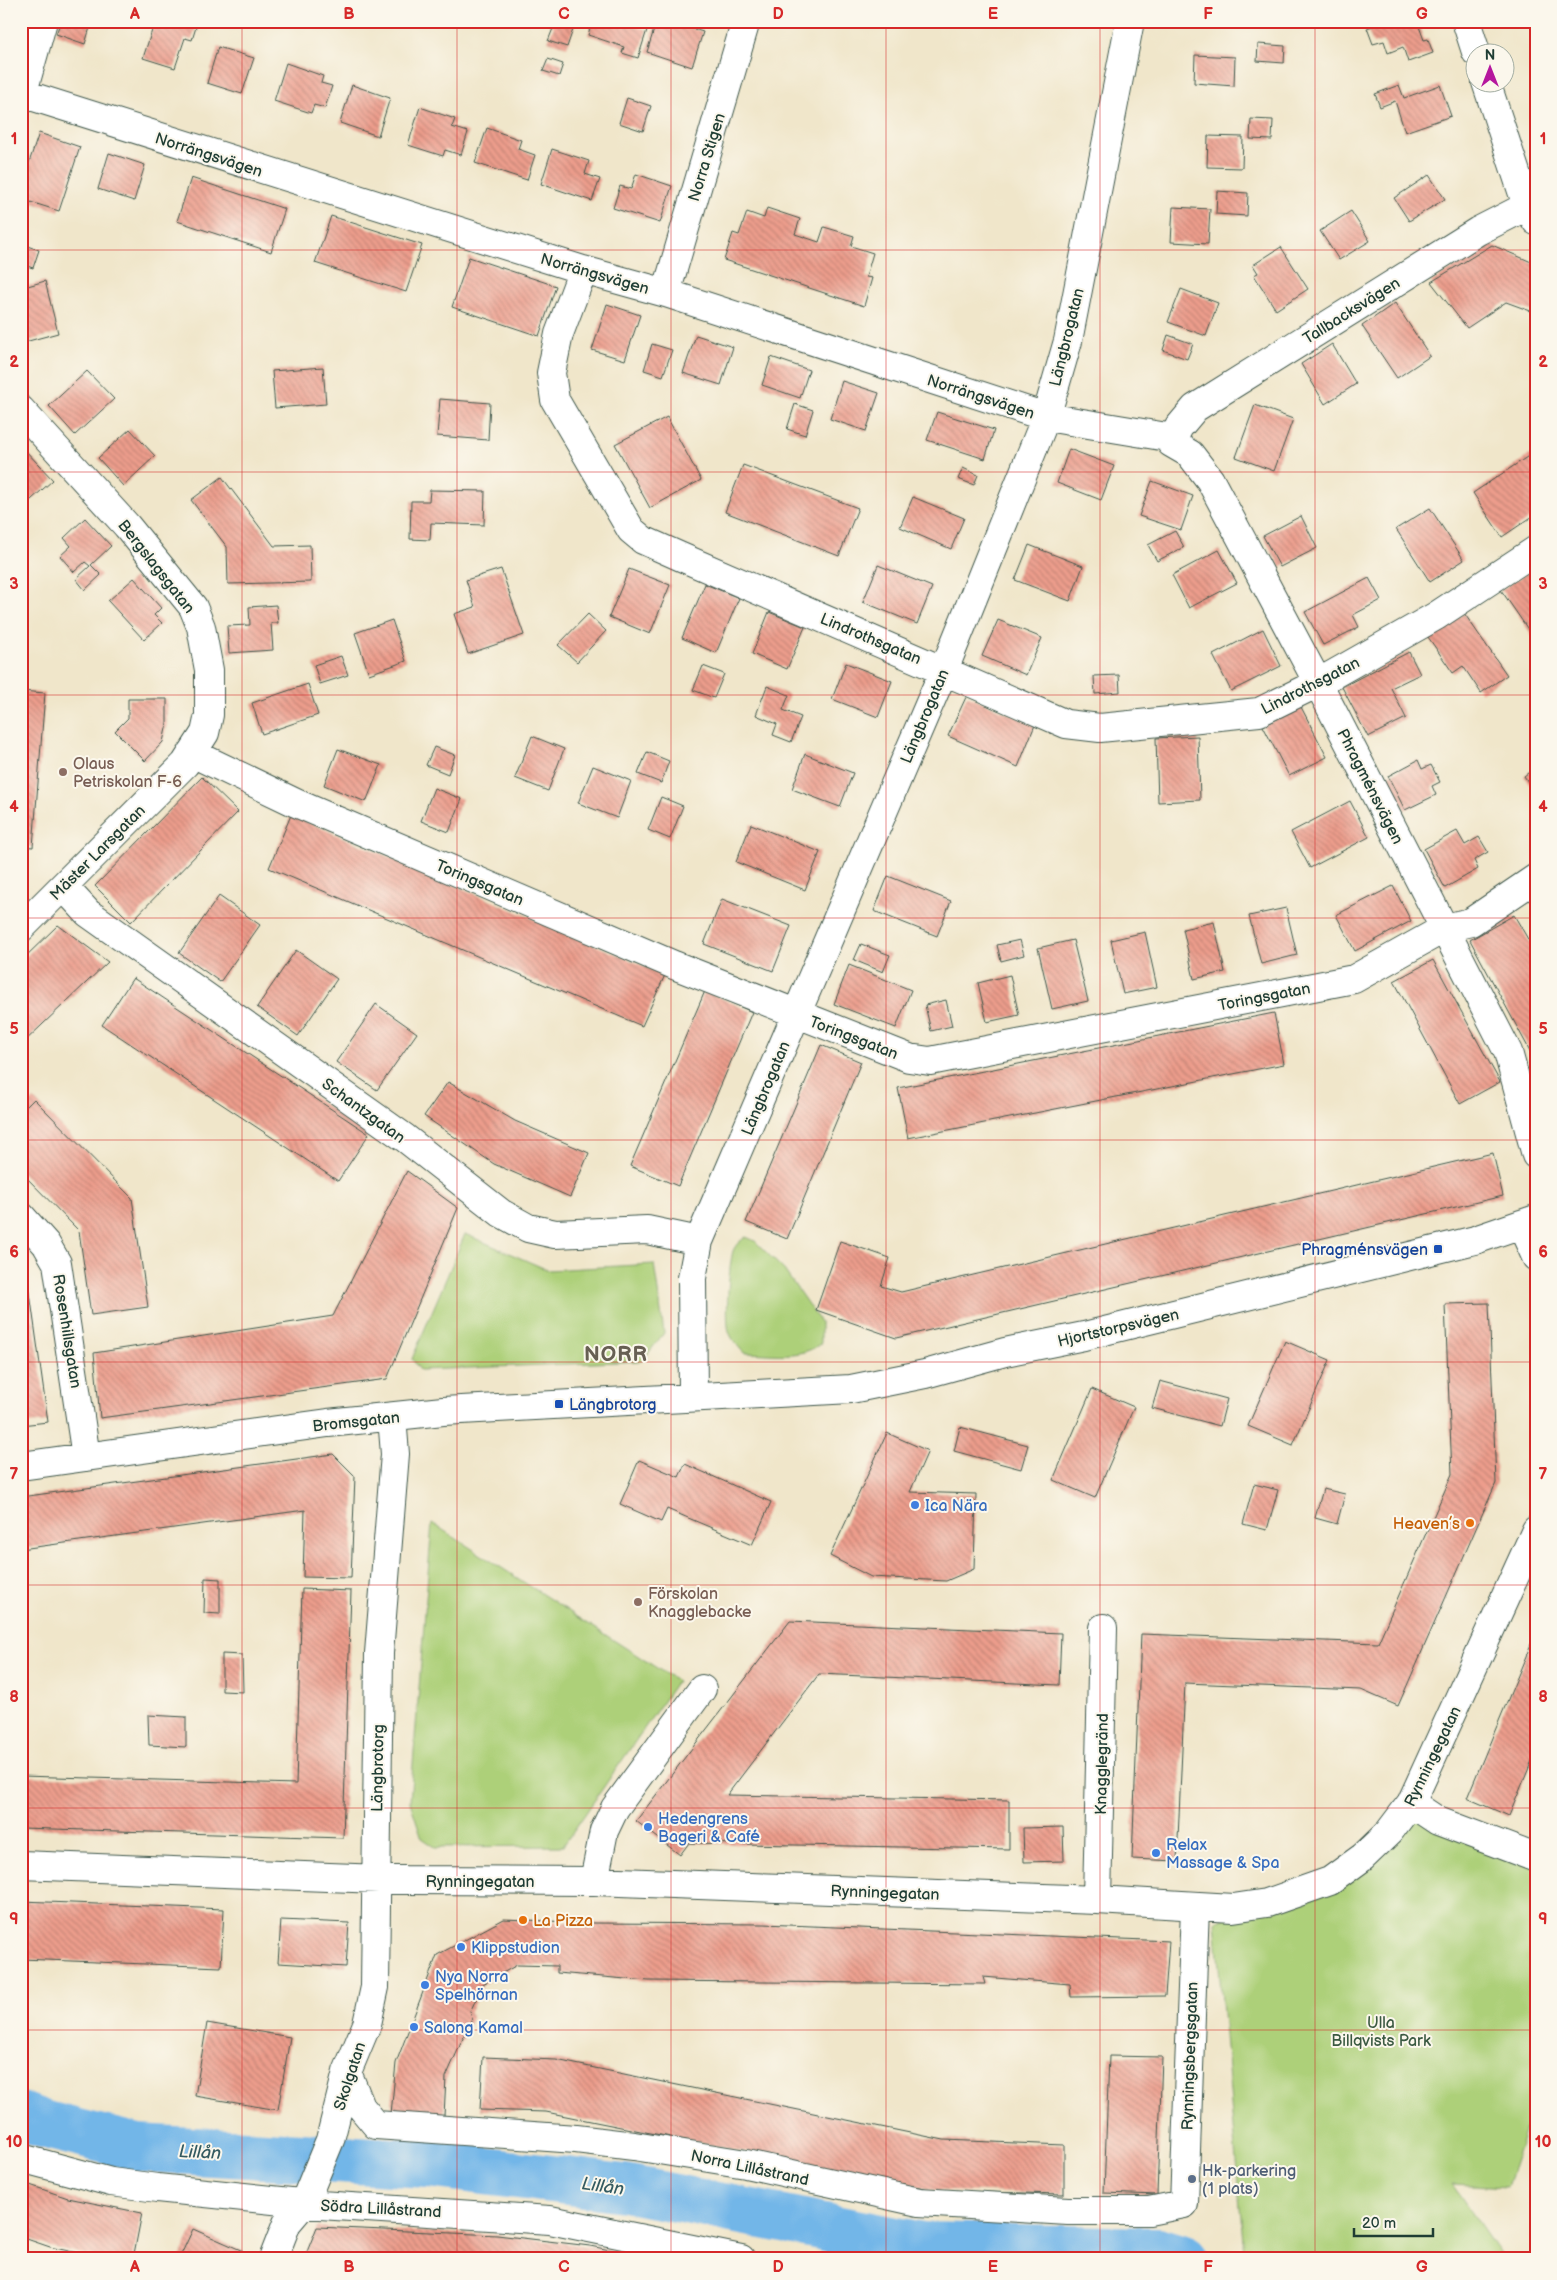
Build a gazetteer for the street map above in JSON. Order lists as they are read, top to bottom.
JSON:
{
  "streets": {
    "street": [
      "Norrängsvägen",
      "Norra Stigen",
      "Tallbacksvägen",
      "Längbrogatan",
      "Bergslagsgatan",
      "Lindrothsgatan",
      "Phragménsvägen",
      "Mäster Larsgatan",
      "Toringsgatan",
      "Schantzgatan",
      "Hjortstorpsvägen",
      "Rosenhillsgatan",
      "Bromsgatan",
      "Rynningegatan",
      "Knagglegränd",
      "Längbrotorg",
      "Rynningsbergsgatan",
      "Skolgatan",
      "Norra Lillåstrand",
      "Södra Lillåstrand"
    ]
  },
  "crossings": [
    ["Norrängsvägen", "Norra Stigen"],
    ["Norrängsvägen", "Tallbacksvägen"],
    ["Norrängsvägen", "Längbrogatan"],
    ["Norrängsvägen", "Lindrothsgatan"],
    ["Norrängsvägen", "Phragménsvägen"],
    ["Tallbacksvägen", "Phragménsvägen"],
    ["Längbrogatan", "Lindrothsgatan"],
    ["Längbrogatan", "Toringsgatan"],
    ["Längbrogatan", "Schantzgatan"],
    ["Längbrogatan", "Hjortstorpsvägen"],
    ["Längbrogatan", "Bromsgatan"],
    ["Bergslagsgatan", "Mäster Larsgatan"],
    ["Bergslagsgatan", "Toringsgatan"],
    ["Lindrothsgatan", "Phragménsvägen"],
    ["Phragménsvägen", "Toringsgatan"],
    ["Mäster Larsgatan", "Toringsgatan"],
    ["Mäster Larsgatan", "Schantzgatan"],
    ["Hjortstorpsvägen", "Bromsgatan"],
    ["Rosenhillsgatan", "Bromsgatan"],
    ["Bromsgatan", "Längbrotorg"],
    ["Rynningegatan", "Knagglegränd"],
    ["Rynningegatan", "Längbrotorg"],
    ["Rynningegatan", "Rynningsbergsgatan"],
    ["Rynningegatan", "Skolgatan"],
    ["Längbrotorg", "Skolgatan"],
    ["Rynningsbergsgatan", "Norra Lillåstrand"],
    ["Skolgatan", "Norra Lillåstrand"],
    ["Skolgatan", "Södra Lillåstrand"]
  ],
  "districts": ["NORR"],
  "water": ["Lillån"],
  "parks": ["Ulla Billqvists Park"],
  "places": {
    "other": [
      "Olaus Petriskolan F-6",
      "Ica Nära",
      "Heaven’s",
      "Förskolan Knagglebacke",
      "Hedengrens Bageri & Café",
      "Relax Massage & Spa",
      "La Pizza",
      "Klippstudion",
      "Nya Norra Spelhörnan",
      "Salong Kamal",
      "Hk-parkering (1 plats)"
    ],
    "transit": ["Phragménsvägen", "Längbrotorg"]
  },
  "scale_bar": "20 m",
  "north": "top",
  "grid": {
    "columns": [
      "A",
      "B",
      "C",
      "D",
      "E",
      "F",
      "G"
    ],
    "rows": [
      "1",
      "2",
      "3",
      "4",
      "5",
      "6",
      "7",
      "8",
      "9",
      "10"
    ]
  }
}
